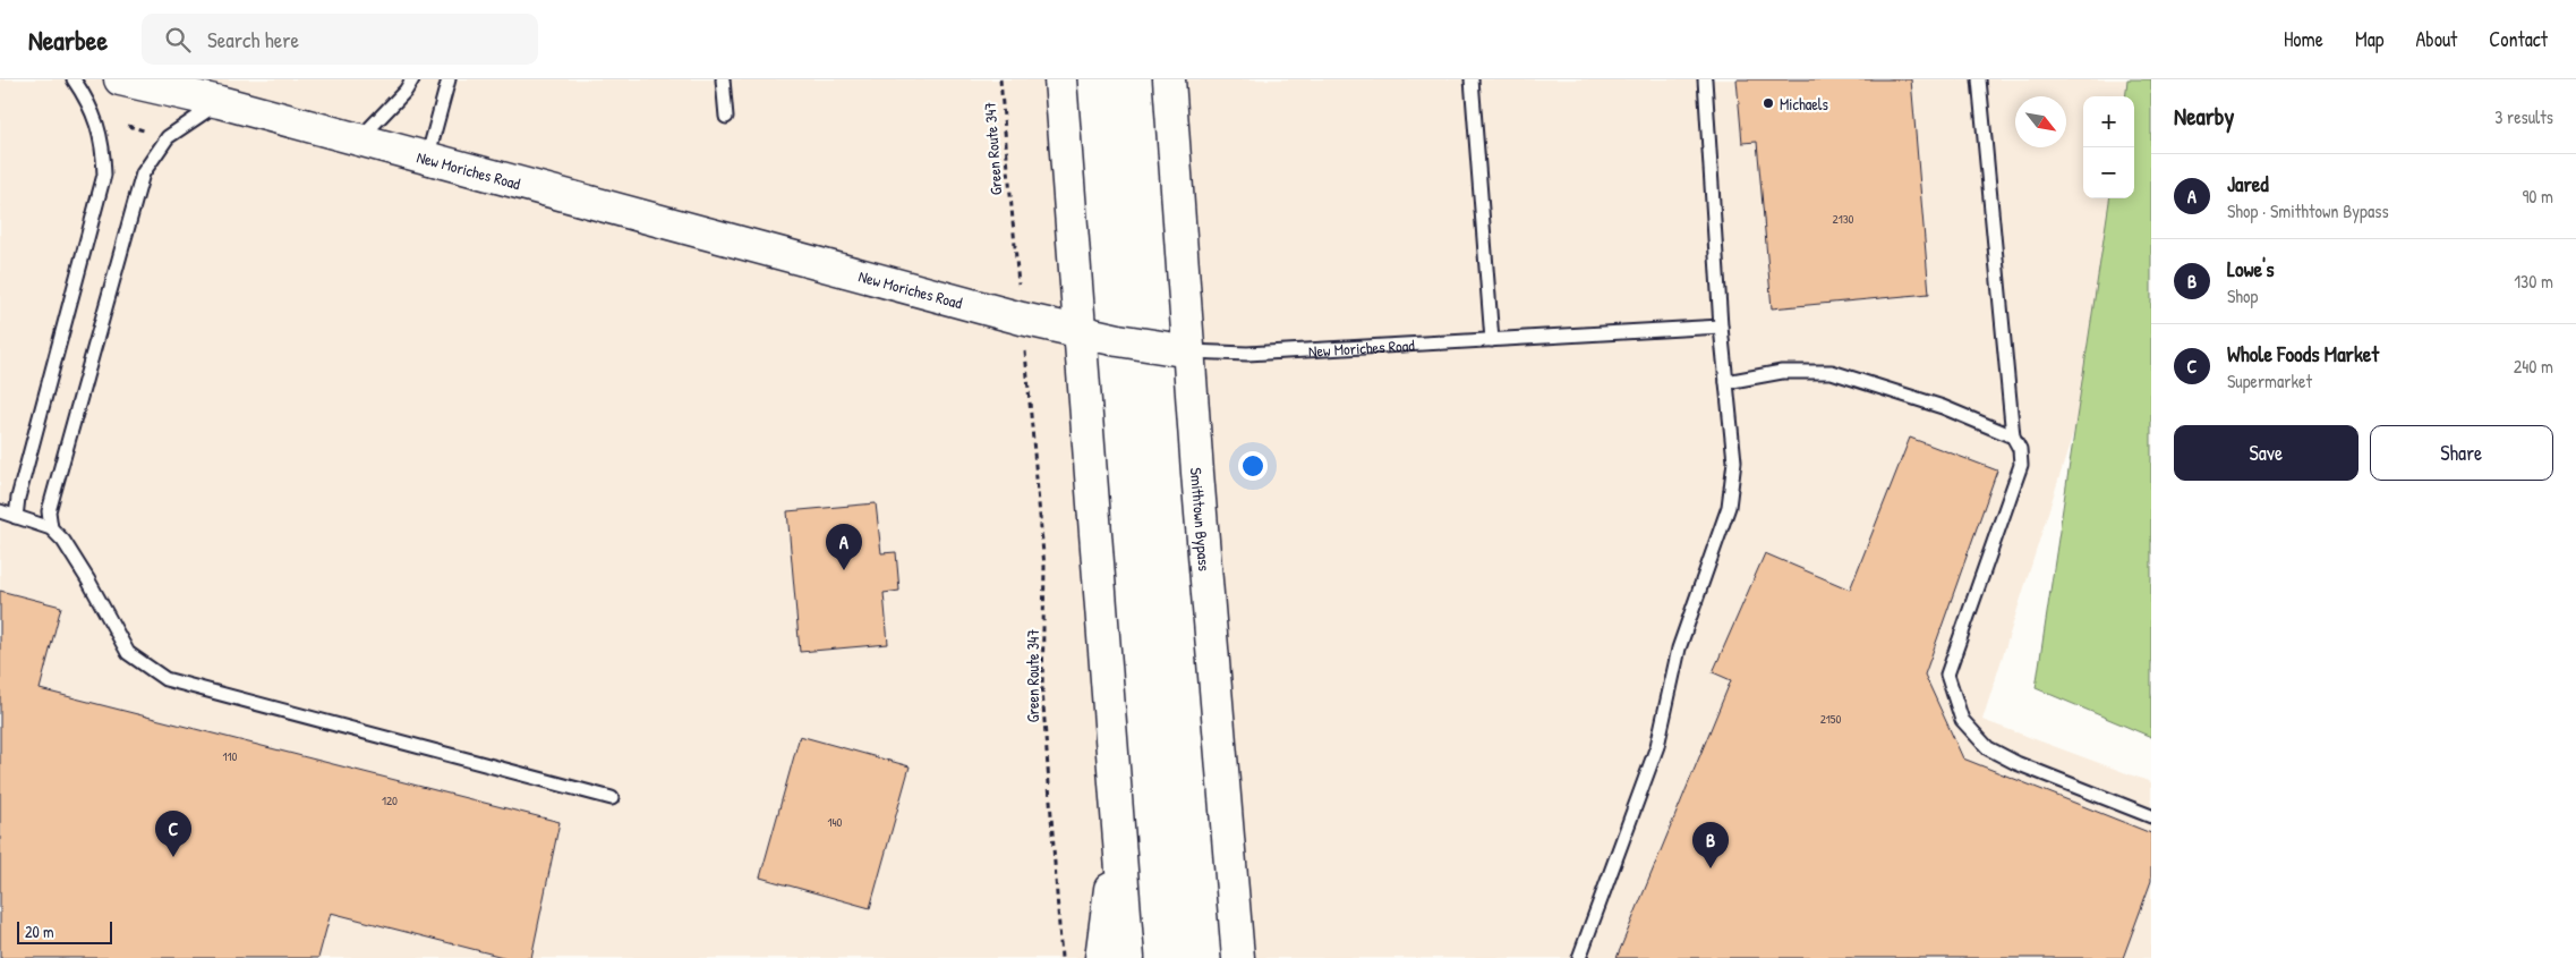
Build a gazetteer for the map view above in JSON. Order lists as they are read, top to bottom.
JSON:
{
  "streets": {
    "main road": ["New Moriches Road", "Smithtown Bypass"],
    "path": ["Green Route 347"]
  },
  "crossings": [
    ["New Moriches Road", "Smithtown Bypass"]
  ],
  "places": ["Michaels"],
  "house_numbers": [
    "2130",
    "2150",
    "110",
    "120",
    "140"
  ],
  "scale_bar": "20 m",
  "north": "bottom right",
  "page": {
    "header": "Nearbee",
    "search": "Search here",
    "nav": [
      "Home",
      "Map",
      "About",
      "Contact"
    ],
    "heading": ["Nearby", "3 results"],
    "map_buttons": ["+", "−"],
    "list": [
      {
        "mark": "A",
        "name": "Jared",
        "note": "Shop · Smithtown Bypass",
        "value": "90 m"
      },
      {
        "mark": "B",
        "name": "Lowe's",
        "note": "Shop",
        "value": "130 m"
      },
      {
        "mark": "C",
        "name": "Whole Foods Market",
        "note": "Supermarket",
        "value": "240 m"
      }
    ],
    "buttons": ["Save", "Share"],
    "pins": ["A", "C", "B"],
    "scale": "20 m"
  }
}
